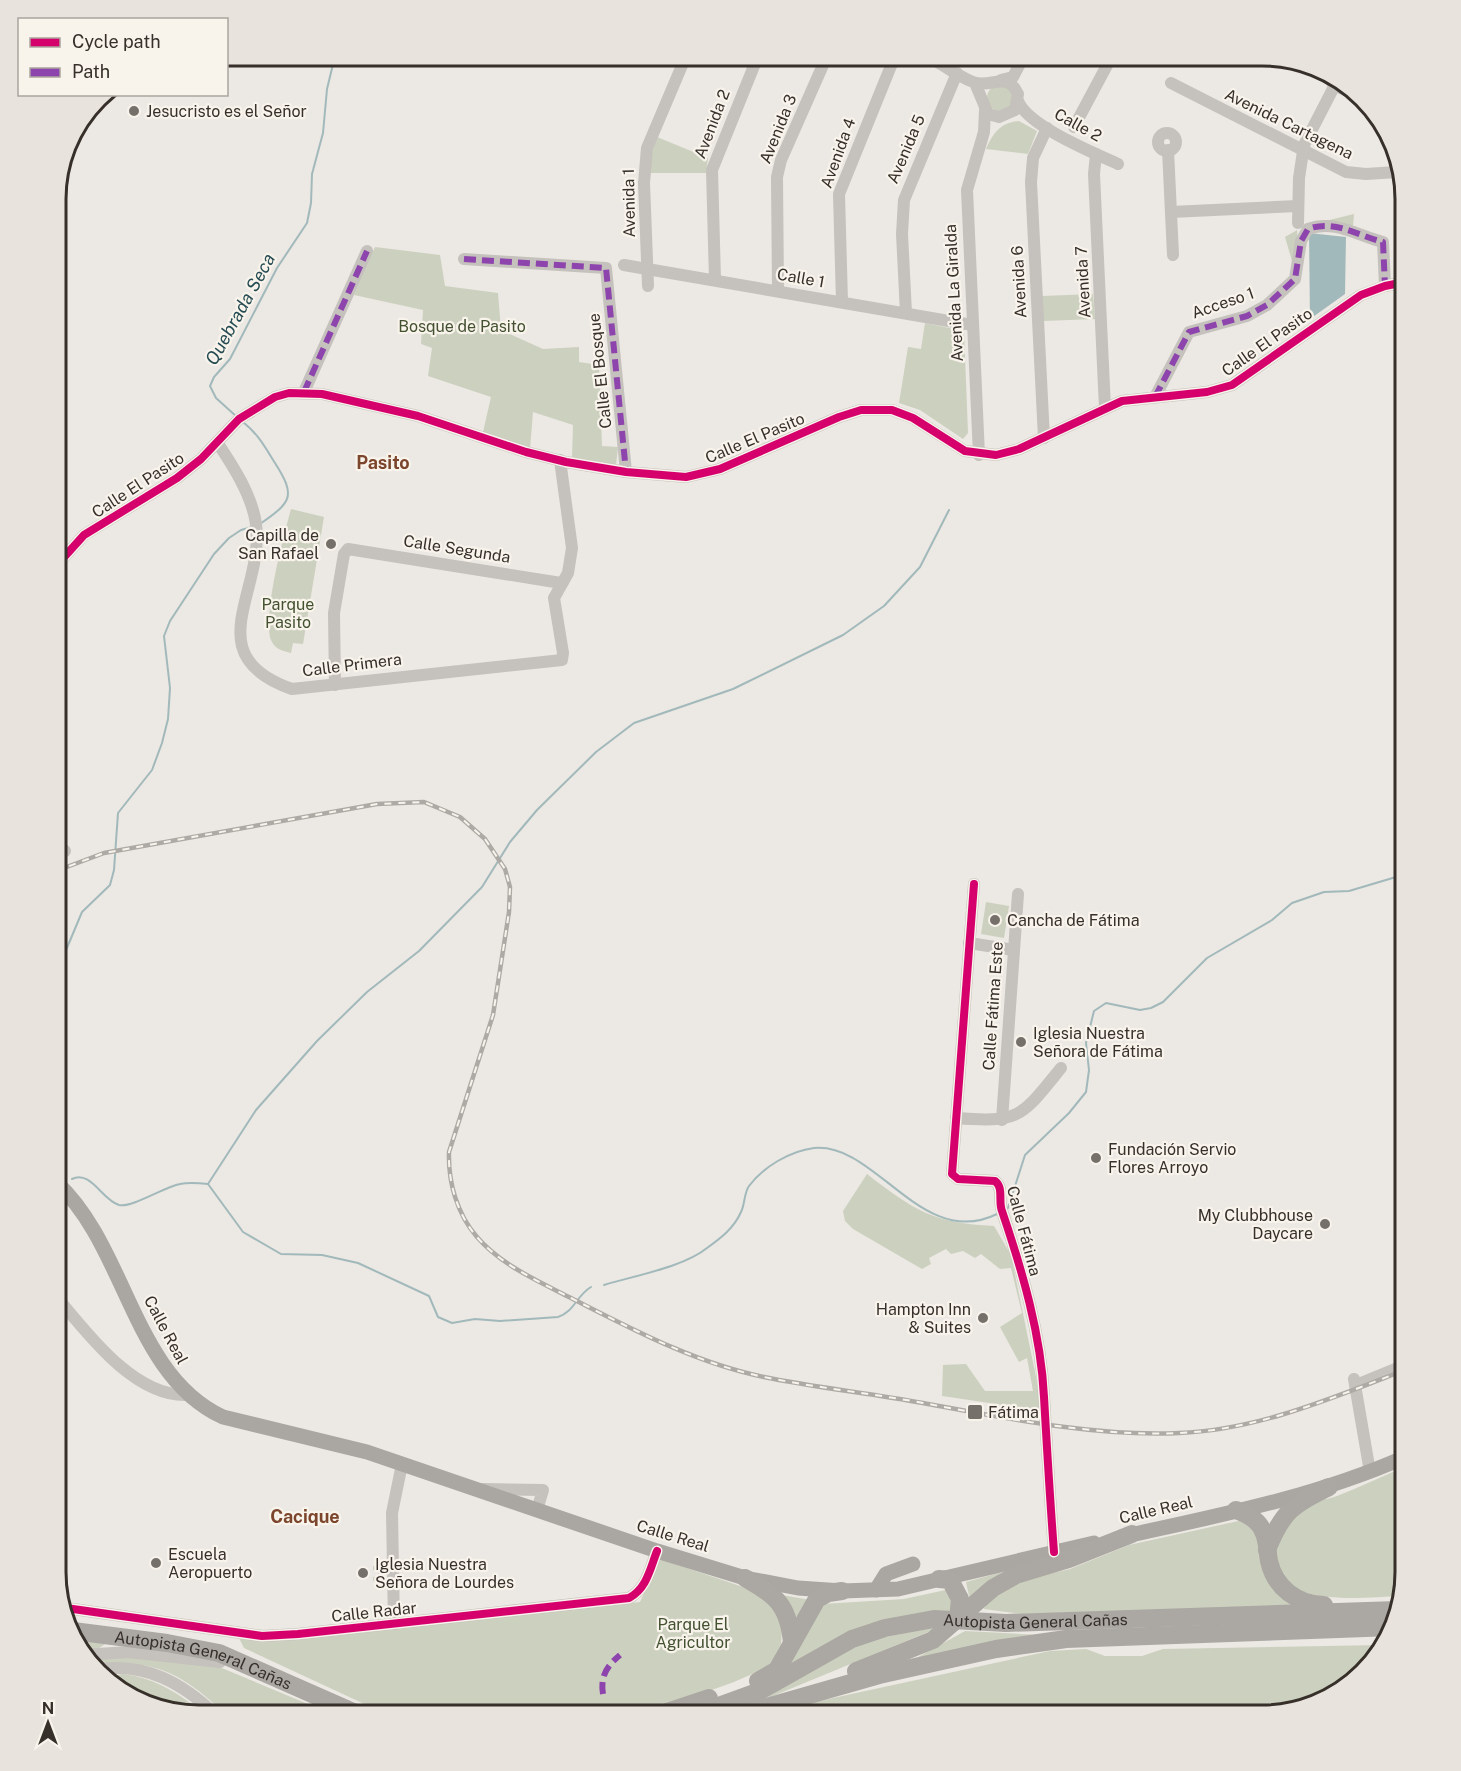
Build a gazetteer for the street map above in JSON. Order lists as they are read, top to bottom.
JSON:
{
  "streets": {
    "highway": ["Autopista General Cañas"],
    "main road": ["Calle Real"],
    "street": [
      "Avenida 2",
      "Avenida Cartagena",
      "Calle 2",
      "Avenida 3",
      "Avenida 5",
      "Avenida 4",
      "Avenida 1",
      "Calle 1",
      "Avenida 6",
      "Avenida 7",
      "Avenida La Giralda",
      "Acceso 1",
      "Calle El Pasito",
      "Calle El Bosque",
      "Calle Segunda",
      "Calle Primera",
      "Calle Fátima Este",
      "Calle Fátima",
      "Calle Radar"
    ]
  },
  "crossings": [
    ["Avenida 2", "Calle 1"],
    ["Calle 2", "Avenida 6"],
    ["Calle 2", "Avenida 7"],
    ["Calle 2", "Avenida La Giralda"],
    ["Avenida 3", "Calle 1"],
    ["Avenida 5", "Calle 1"],
    ["Avenida 4", "Calle 1"],
    ["Avenida 1", "Calle 1"],
    ["Calle 1", "Avenida La Giralda"],
    ["Avenida 6", "Calle El Pasito"],
    ["Avenida 7", "Calle El Pasito"],
    ["Avenida La Giralda", "Calle El Pasito"],
    ["Acceso 1", "Calle El Pasito"],
    ["Calle El Pasito", "Calle El Bosque"],
    ["Calle El Pasito", "Calle Primera"],
    ["Calle Segunda", "Calle Primera"],
    ["Calle Fátima", "Calle Real"],
    ["Calle Real", "Calle Radar"]
  ],
  "districts": ["Pasito", "Cacique"],
  "water": ["Quebrada Seca"],
  "parks": ["Bosque de Pasito", "Parque Pasito", "Parque El Agricultor"],
  "places": {
    "other": [
      "Jesucristo es el Señor",
      "Capilla de San Rafael",
      "Cancha de Fátima",
      "Iglesia Nuestra Señora de Fátima",
      "Fundación Servio Flores Arroyo",
      "My Clubbhouse Daycare",
      "Hampton Inn & Suites",
      "Escuela Aeropuerto",
      "Iglesia Nuestra Señora de Lourdes"
    ],
    "transit": ["Fátima"]
  },
  "legend": ["Cycle path", "Path"],
  "north": "top"
}
